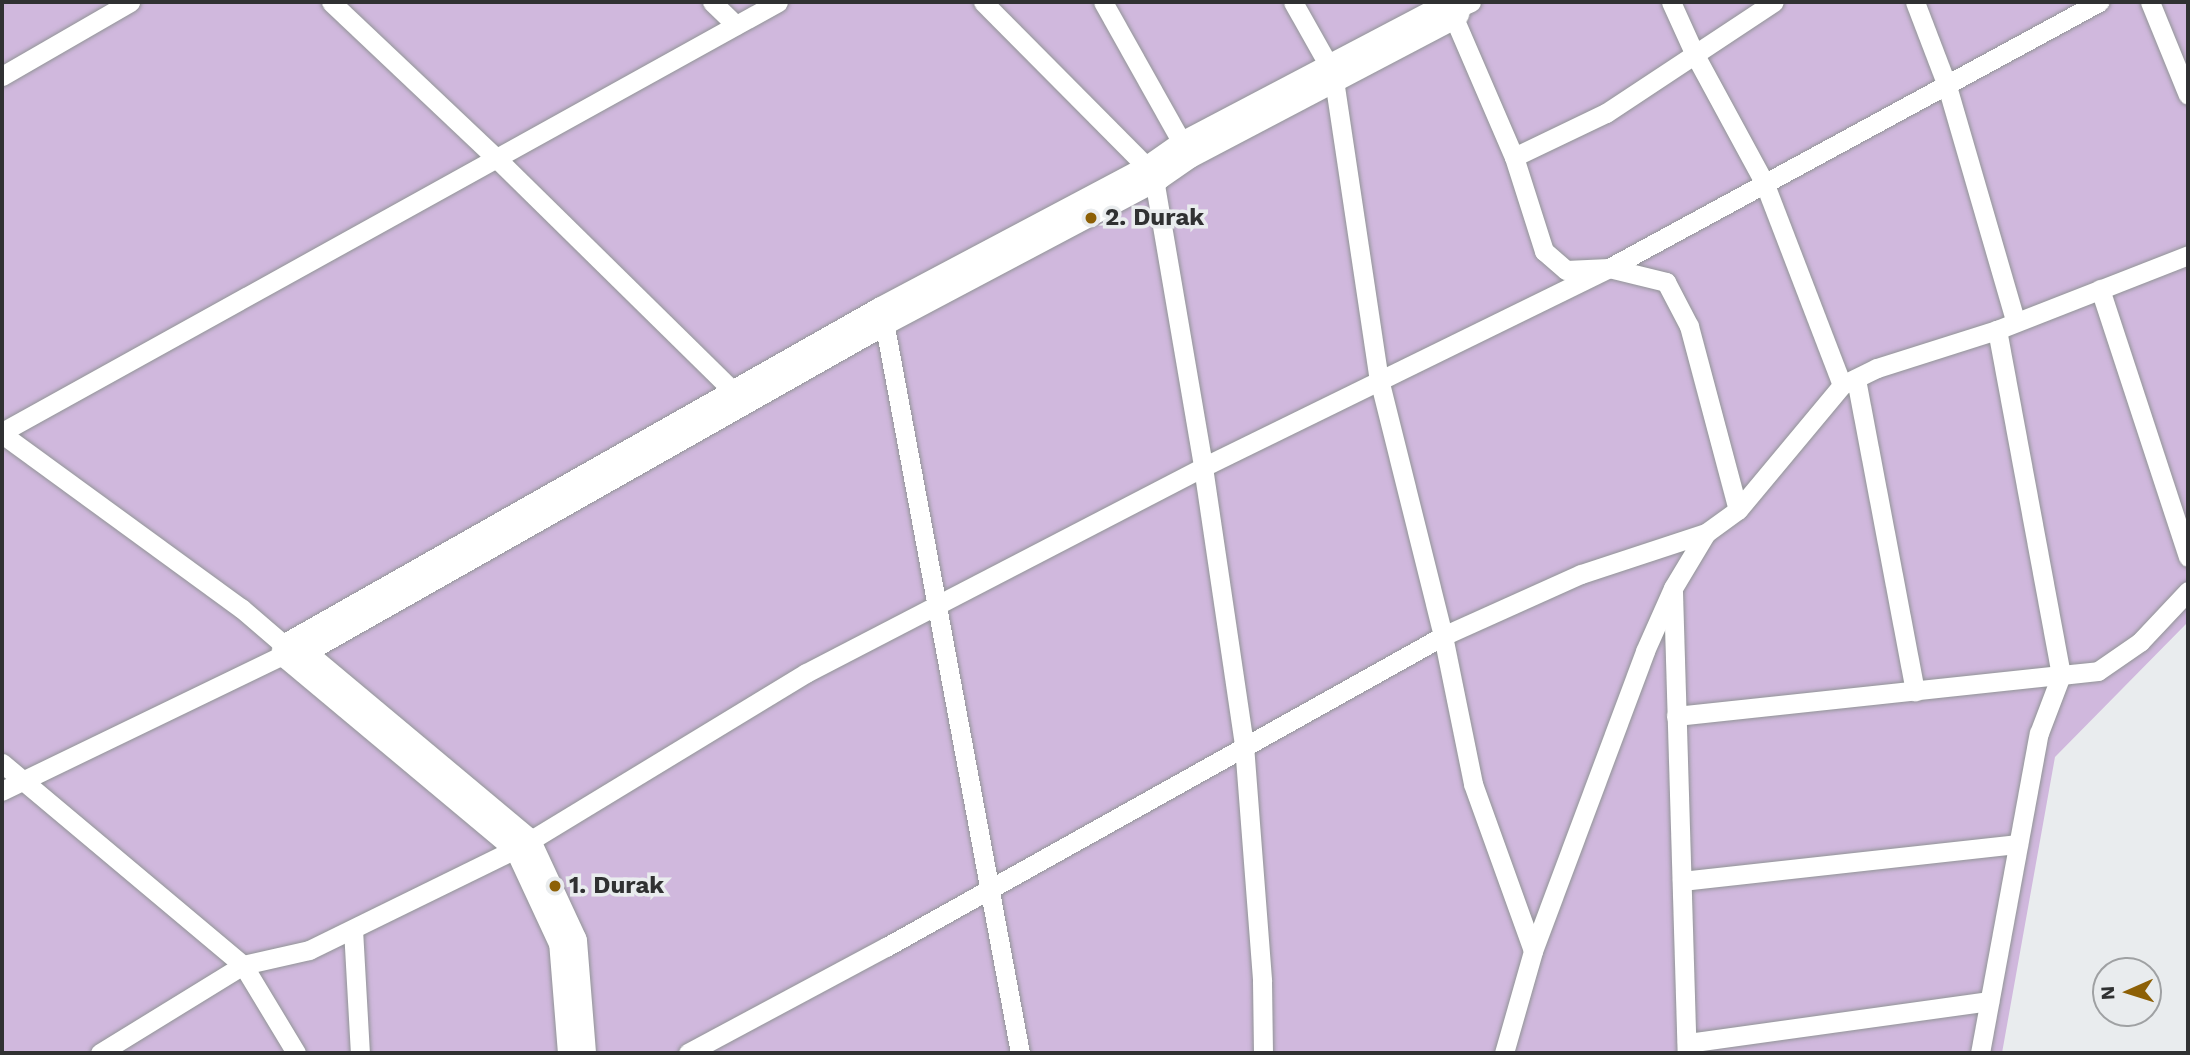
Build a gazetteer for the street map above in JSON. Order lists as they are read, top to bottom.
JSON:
{
  "places": ["2. Durak", "1. Durak"],
  "north": "left"
}
